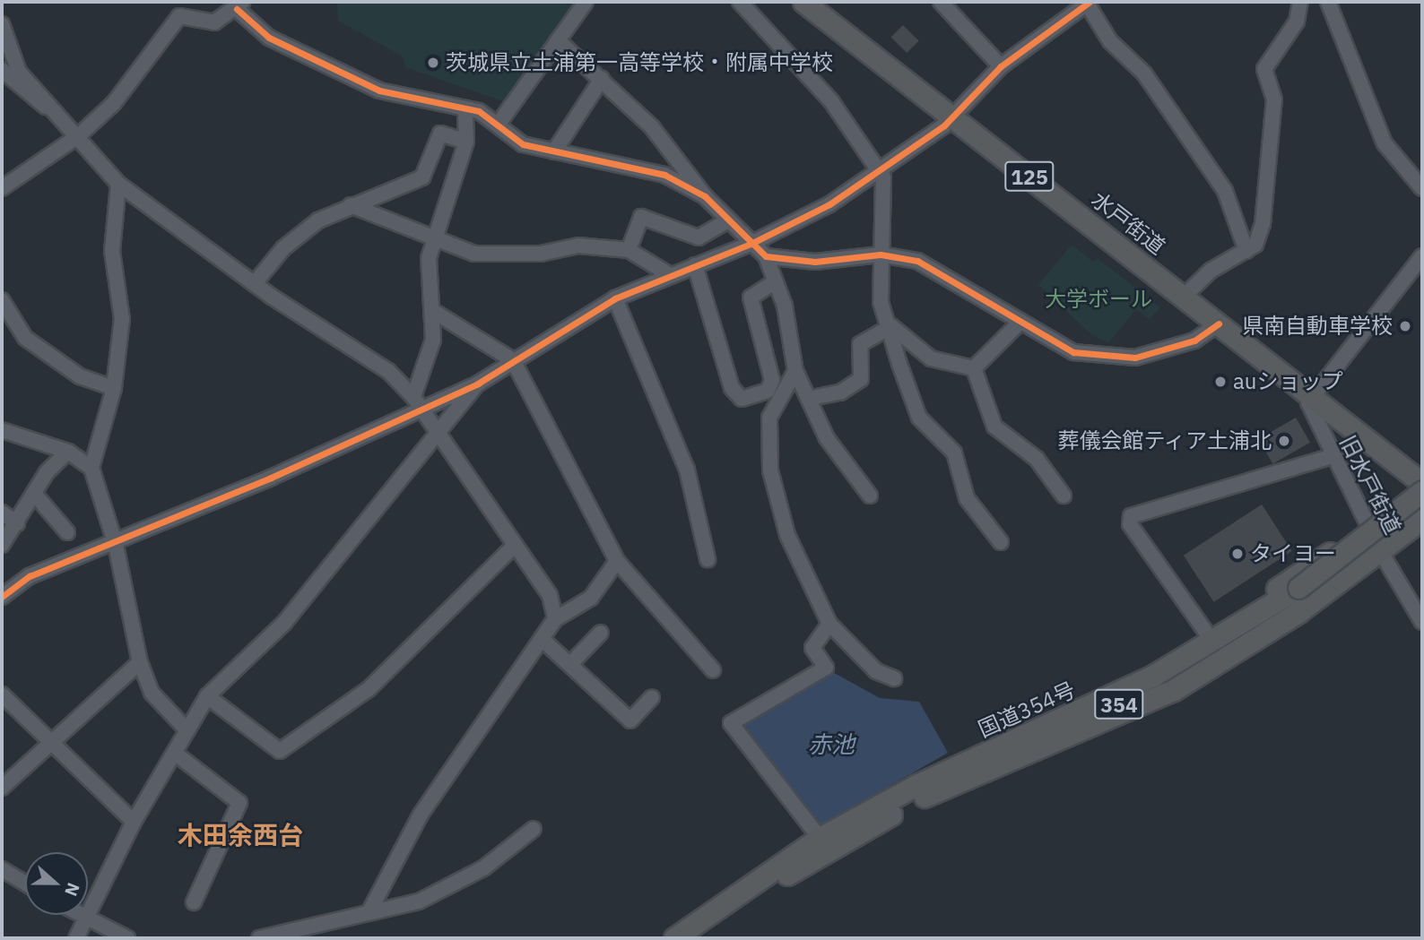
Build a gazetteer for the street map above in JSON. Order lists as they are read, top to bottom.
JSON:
{
  "streets": {
    "highway": [
      "125",
      "水戸街道",
      "354",
      "国道354号"
    ],
    "street": ["旧水戸街道"]
  },
  "crossings": [
    ["水戸街道", "旧水戸街道"],
    ["水戸街道", "国道354号"]
  ],
  "districts": ["木田余西台"],
  "water": ["赤池"],
  "parks": ["大学ボール"],
  "places": [
    "茨城県立土浦第一高等学校・附属中学校",
    "県南自動車学校",
    "auショップ",
    "葬儀会館ティア土浦北",
    "タイヨー"
  ],
  "north": "right"
}
